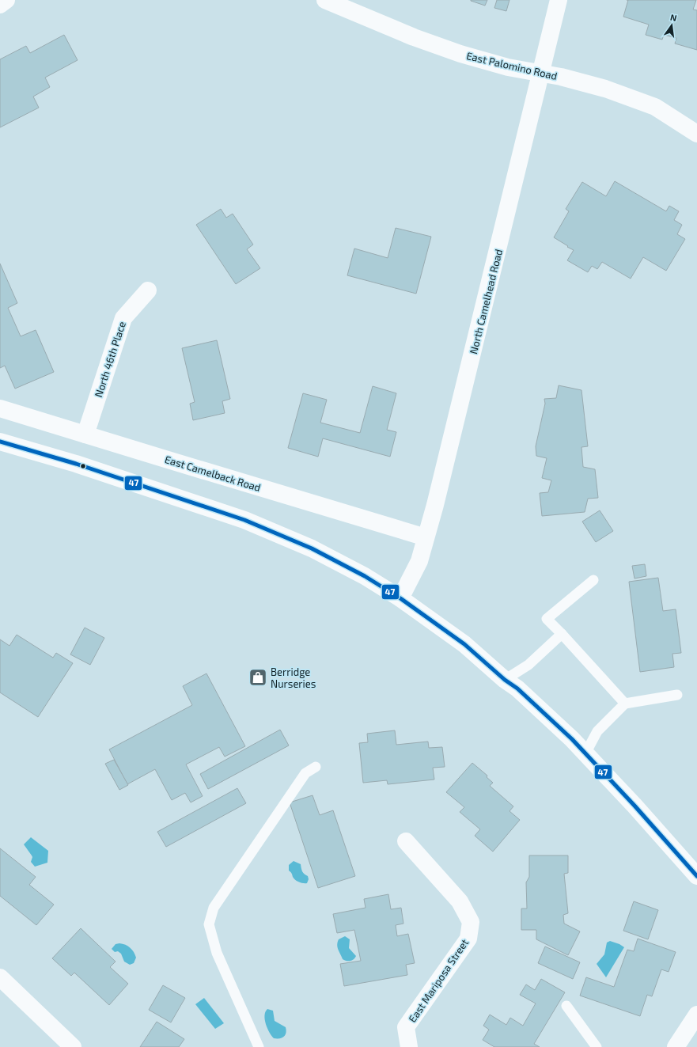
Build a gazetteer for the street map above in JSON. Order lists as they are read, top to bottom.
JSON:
{
  "streets": {
    "street": [
      "East Palomino Road",
      "North Camelhead Road",
      "North 46th Place",
      "East Camelback Road",
      "East Mariposa Street"
    ]
  },
  "crossings": [
    ["East Palomino Road", "North Camelhead Road"],
    ["North Camelhead Road", "East Camelback Road"],
    ["North 46th Place", "East Camelback Road"]
  ],
  "places": {
    "shop": ["Berridge Nurseries"]
  },
  "lines": ["transit line 47"],
  "north": "top"
}
